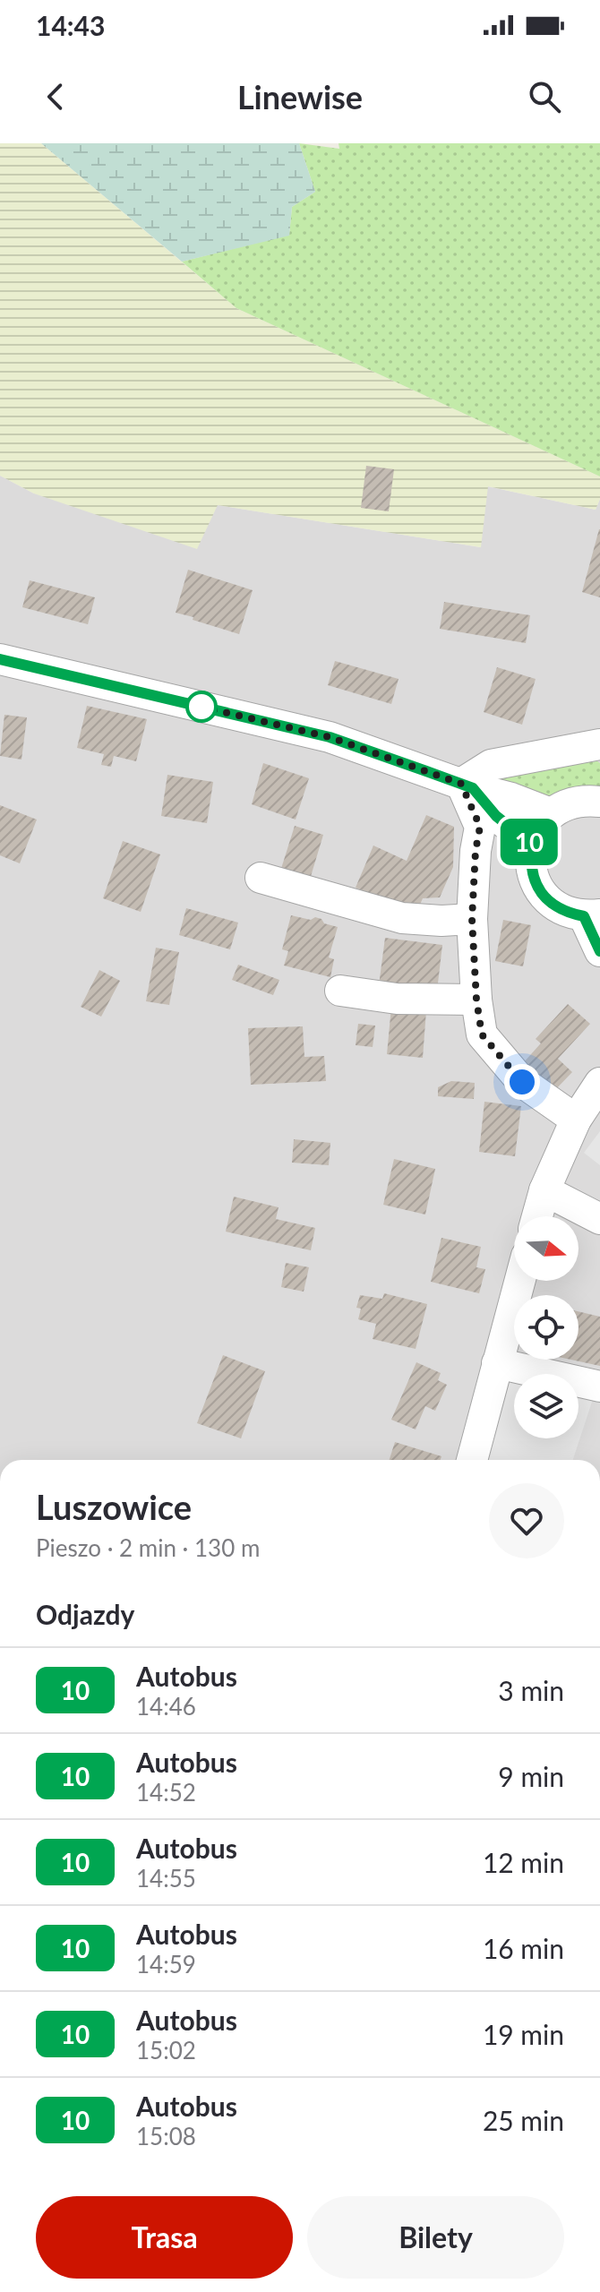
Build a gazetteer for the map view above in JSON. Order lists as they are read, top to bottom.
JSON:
{
  "lines": ["bus line 10"],
  "north": "right",
  "page": {
    "status": "14:43",
    "header": "Linewise",
    "on_map": "10",
    "heading": [
      ["Luszowice", "Pieszo · 2 min · 130 m"],
      "Odjazdy"
    ],
    "list": [
      {
        "mark": "10",
        "name": "Autobus",
        "note": "14:46",
        "value": "3 min"
      },
      {
        "mark": "10",
        "name": "Autobus",
        "note": "14:52",
        "value": "9 min"
      },
      {
        "mark": "10",
        "name": "Autobus",
        "note": "14:55",
        "value": "12 min"
      },
      {
        "mark": "10",
        "name": "Autobus",
        "note": "14:59",
        "value": "16 min"
      },
      {
        "mark": "10",
        "name": "Autobus",
        "note": "15:02",
        "value": "19 min"
      },
      {
        "mark": "10",
        "name": "Autobus",
        "note": "15:08",
        "value": "25 min"
      }
    ],
    "buttons": ["Trasa", "Bilety"]
  }
}
